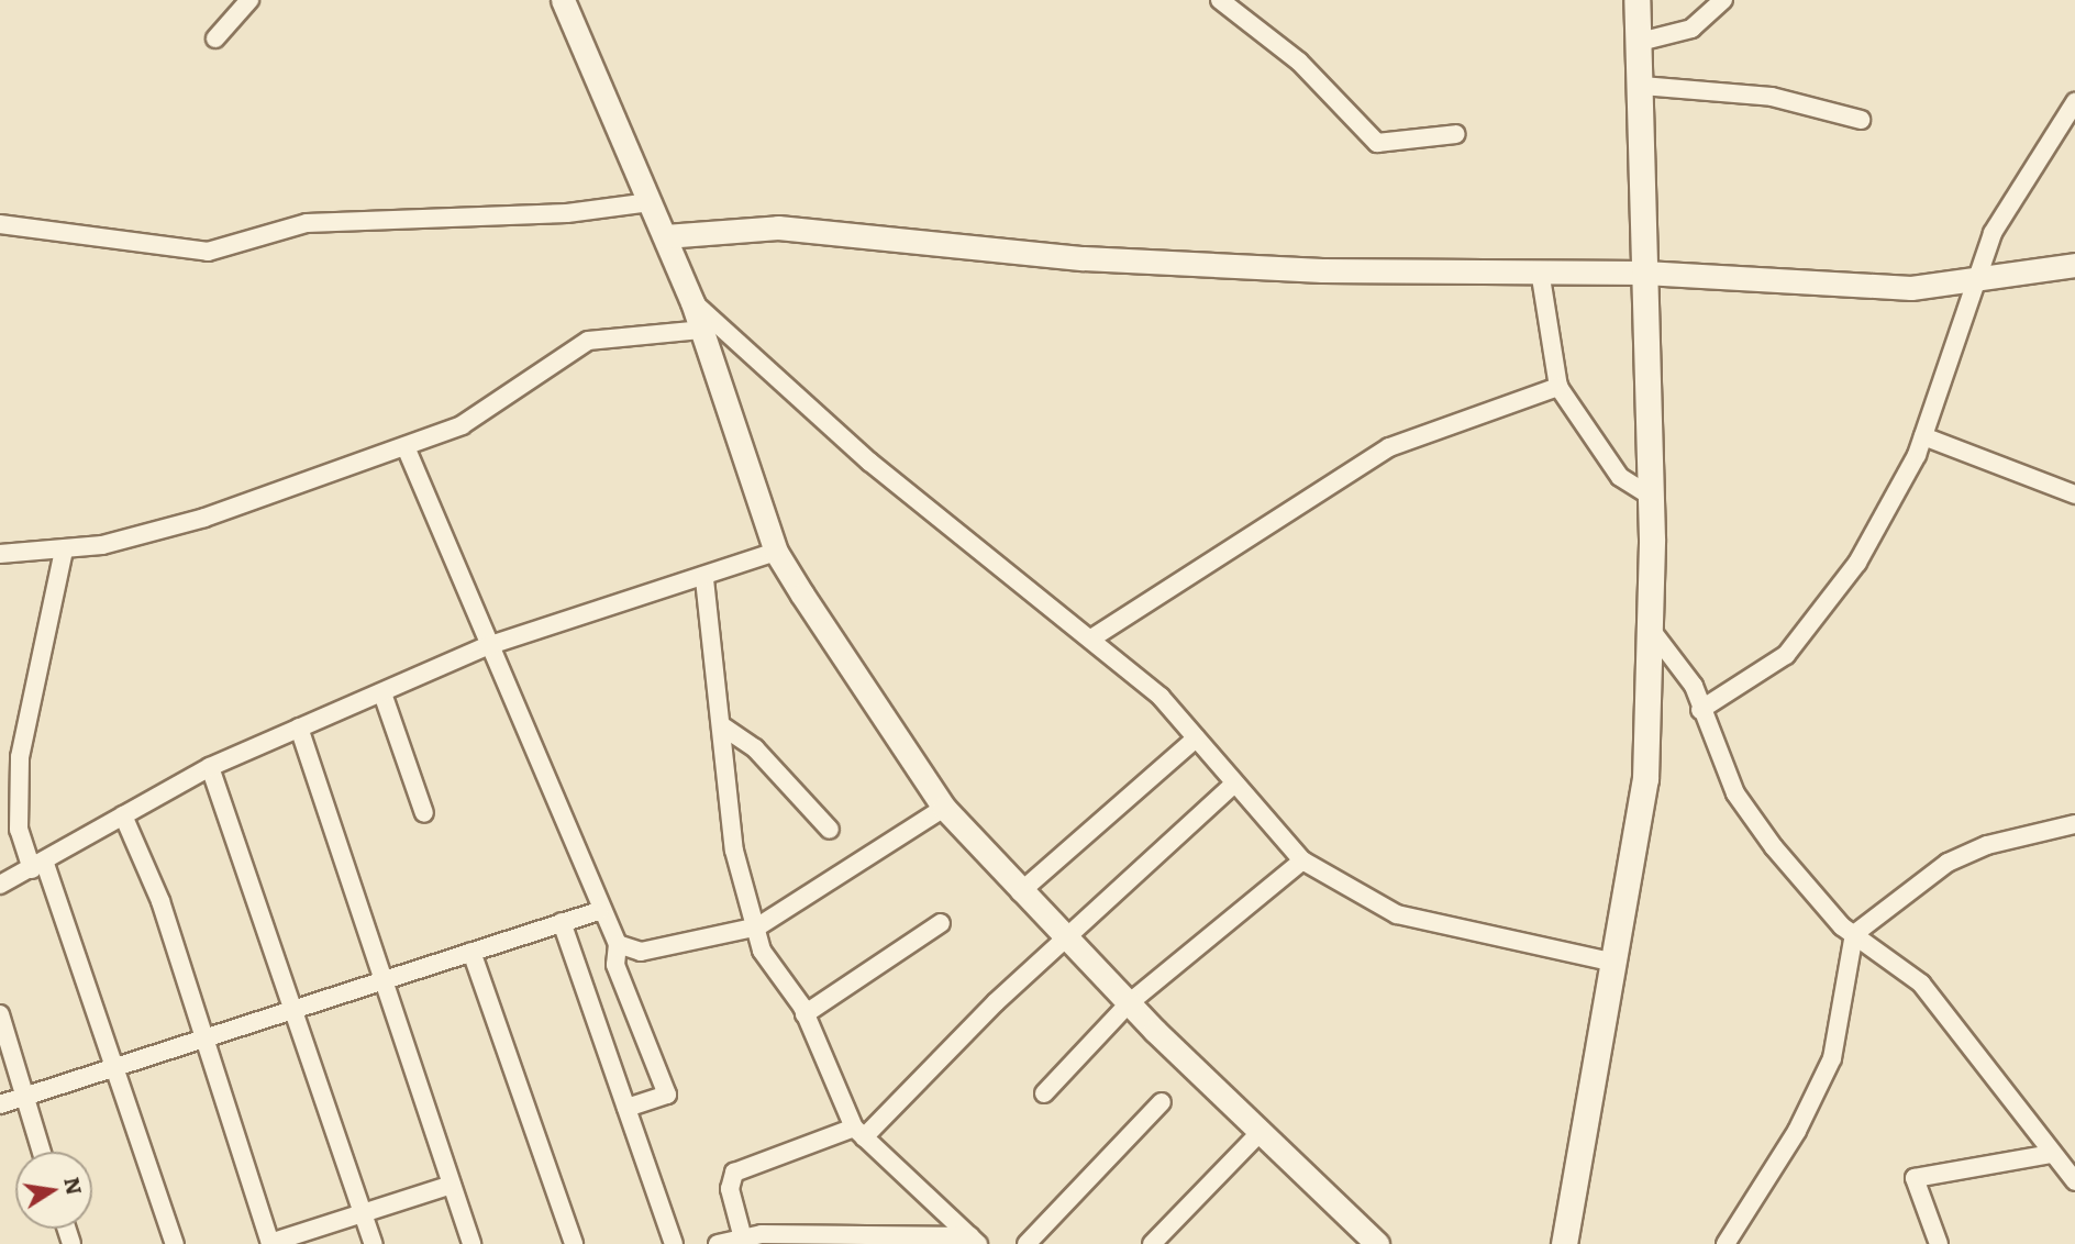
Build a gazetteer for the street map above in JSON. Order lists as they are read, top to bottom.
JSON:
{
  "north": "right"
}
